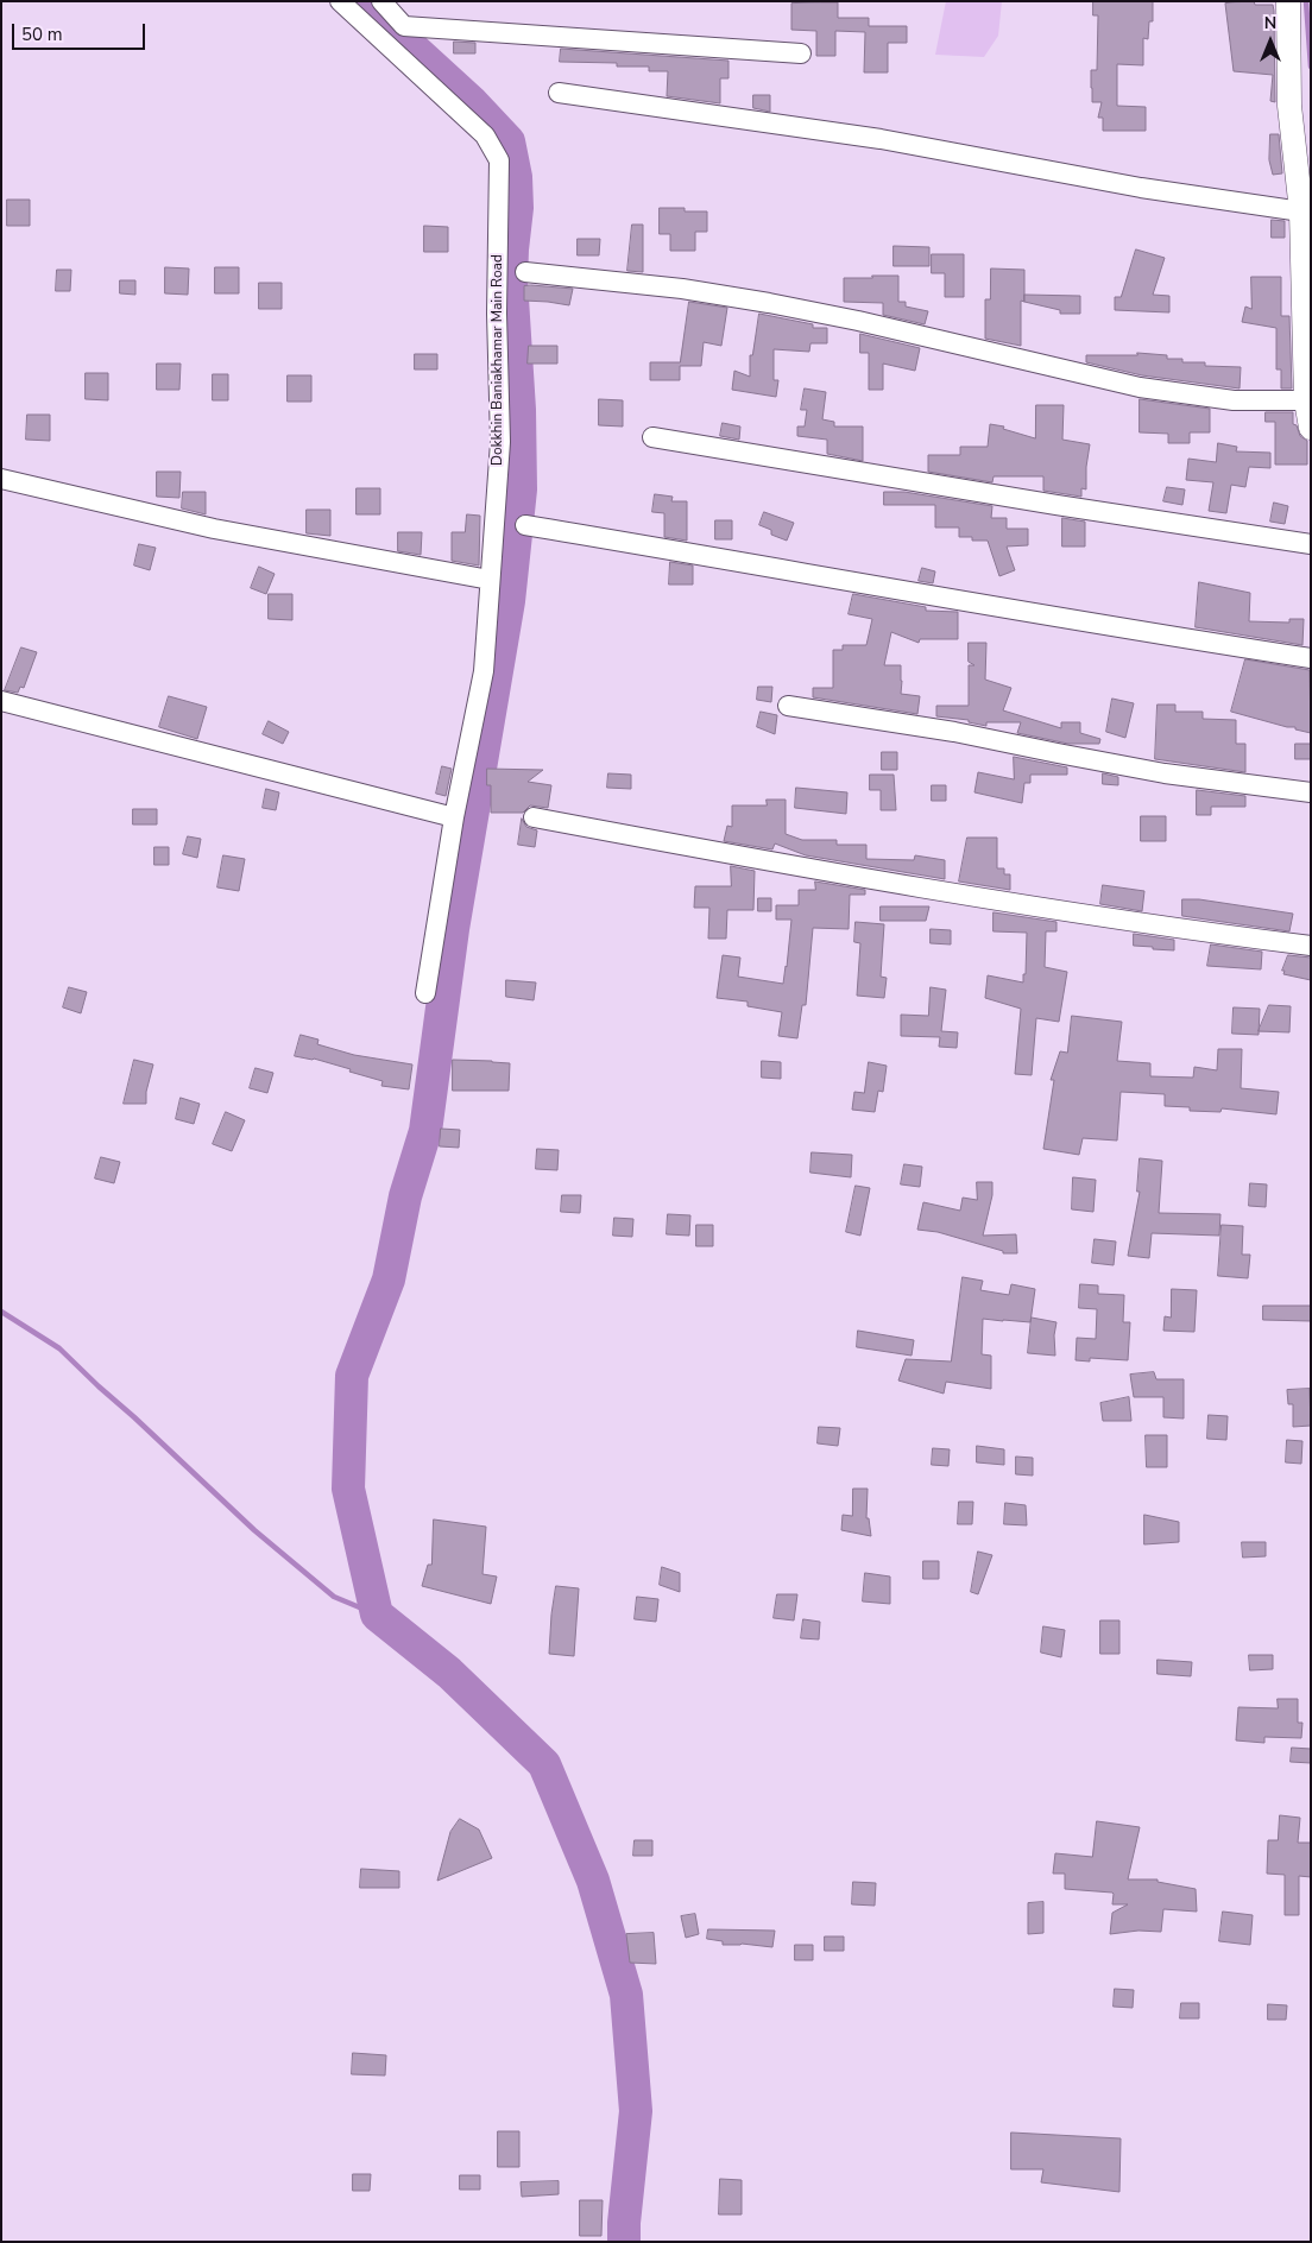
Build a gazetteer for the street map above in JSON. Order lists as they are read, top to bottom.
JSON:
{
  "streets": {
    "street": ["Dokkhin Baniakhamar Main Road"]
  },
  "scale_bar": "50 m",
  "north": "top"
}
